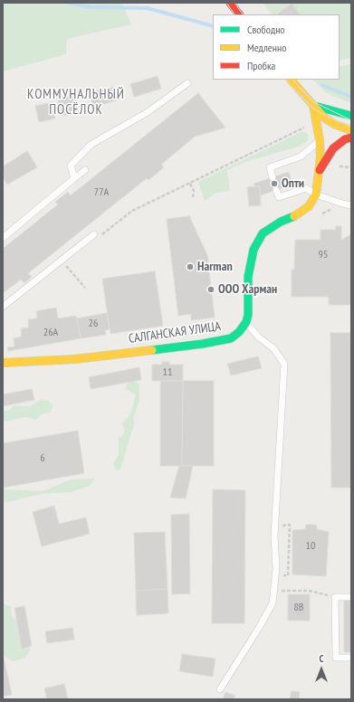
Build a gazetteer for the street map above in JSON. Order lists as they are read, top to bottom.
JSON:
{
  "streets": {
    "street": ["САЛГАНСКАЯ УЛИЦА"]
  },
  "districts": ["КОММУНАЛЬНЫЙ ПОСЁЛОК"],
  "places": ["Опти", "Harman", "ООО Харман"],
  "house_numbers": [
    "77А",
    "95",
    "26",
    "26А",
    "11",
    "6",
    "10",
    "8В"
  ],
  "legend": ["Свободно", "Медленно", "Пробка"],
  "north": "top"
}
